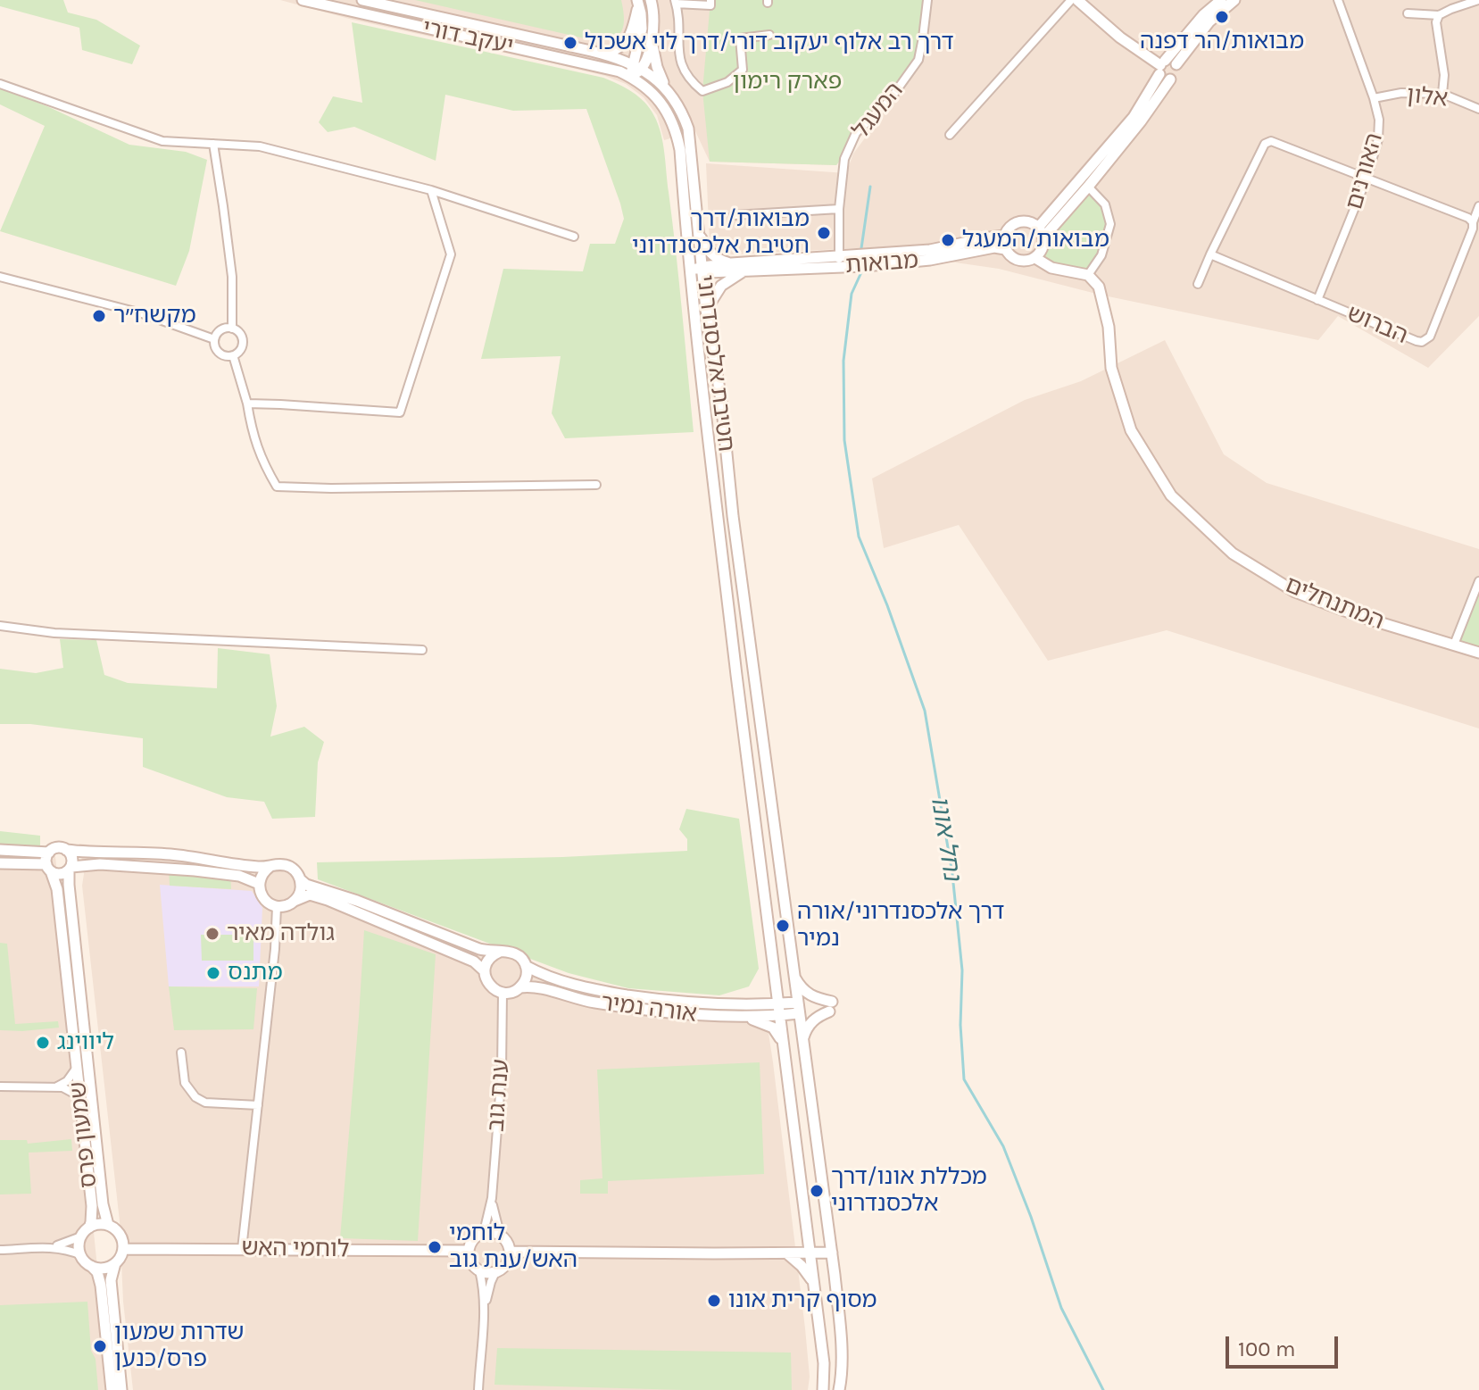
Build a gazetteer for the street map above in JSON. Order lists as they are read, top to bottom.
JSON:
{
  "streets": {
    "street": [
      "יעקב דורי",
      "אלון",
      "המעגל",
      "האורנים",
      "מבואות",
      "הברוש",
      "חטיבת אלכסנדרוני",
      "המתנחלים",
      "אורה נמיר",
      "ענת גוב",
      "שמעון פרס",
      "לוחמי האש"
    ]
  },
  "crossings": [
    ["יעקב דורי", "חטיבת אלכסנדרוני"],
    ["אלון", "האורנים"],
    ["המעגל", "מבואות"],
    ["האורנים", "הברוש"],
    ["מבואות", "חטיבת אלכסנדרוני"],
    ["חטיבת אלכסנדרוני", "אורה נמיר"],
    ["אורה נמיר", "ענת גוב"],
    ["ענת גוב", "לוחמי האש"],
    ["שמעון פרס", "לוחמי האש"]
  ],
  "water": ["נחל אונו"],
  "parks": ["פארק רימון"],
  "places": [
    "מבואות/הר דפנה",
    "דרך רב אלוף יעקוב דורי/דרך לוי אשכול",
    "מבואות/דרך חטיבת אלכסנדרוני",
    "מבואות/המעגל",
    "מקשח״ר",
    "דרך אלכסנדרוני/אורה נמיר",
    "גולדה מאיר",
    "מתנס",
    "ליווינג",
    "מכללת אונו/דרך אלכסנדרוני",
    "לוחמי האש/ענת גוב",
    "מסוף קרית אונו",
    "שדרות שמעון פרס/כנען"
  ],
  "scale_bar": "100 m"
}
